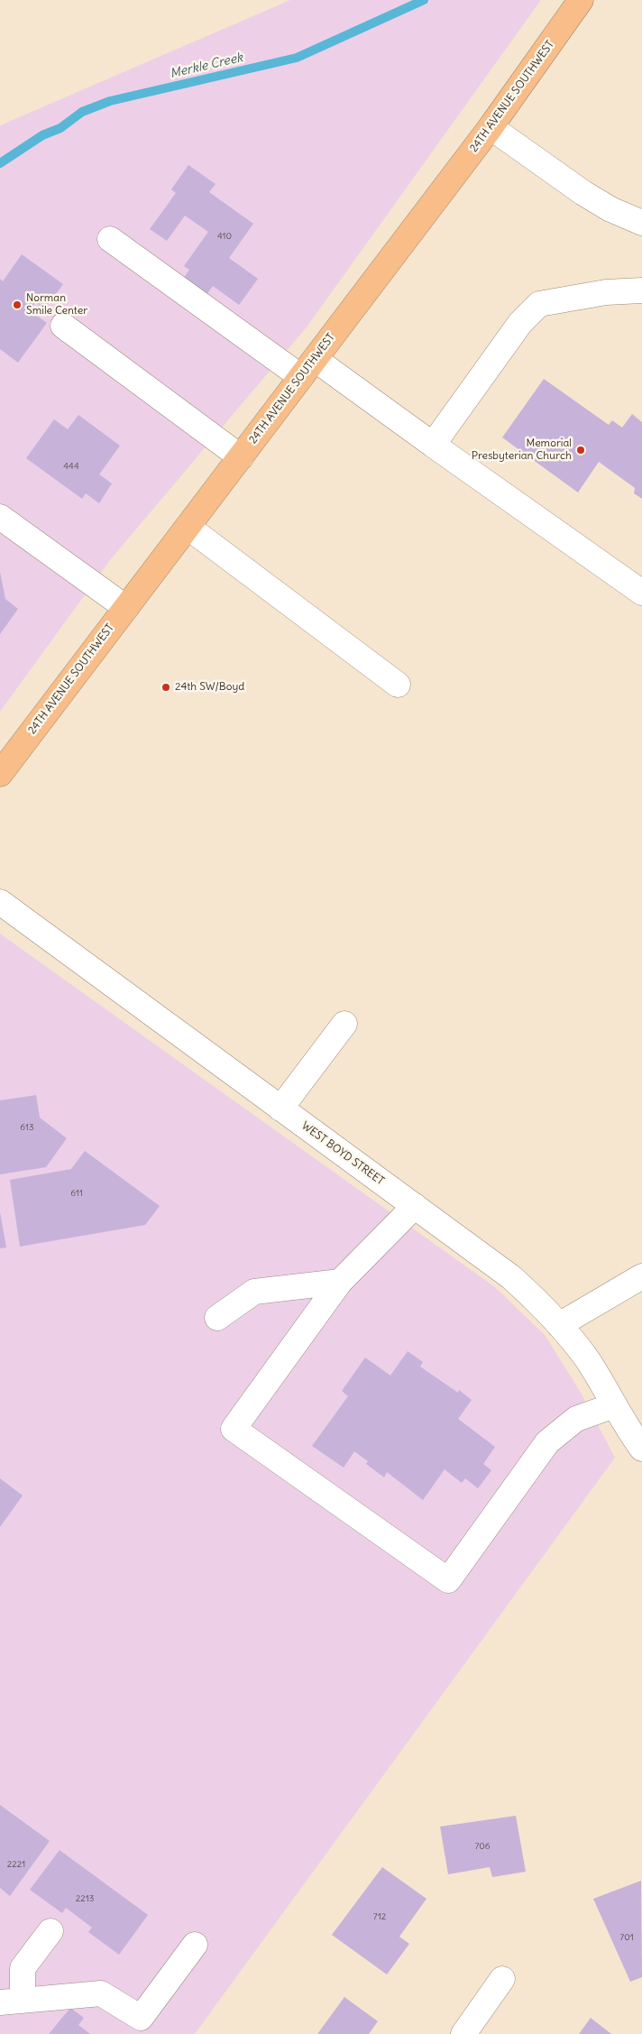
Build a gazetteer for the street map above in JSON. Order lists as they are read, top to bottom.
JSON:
{
  "streets": {
    "main road": ["24TH AVENUE SOUTHWEST"],
    "street": ["WEST BOYD STREET"]
  },
  "water": ["Merkle Creek"],
  "places": ["Norman Smile Center", "Memorial Presbyterian Church", "24th SW/Boyd"],
  "house_numbers": [
    "410",
    "444",
    "613",
    "611",
    "706",
    "2221",
    "2213",
    "712",
    "701"
  ]
}
